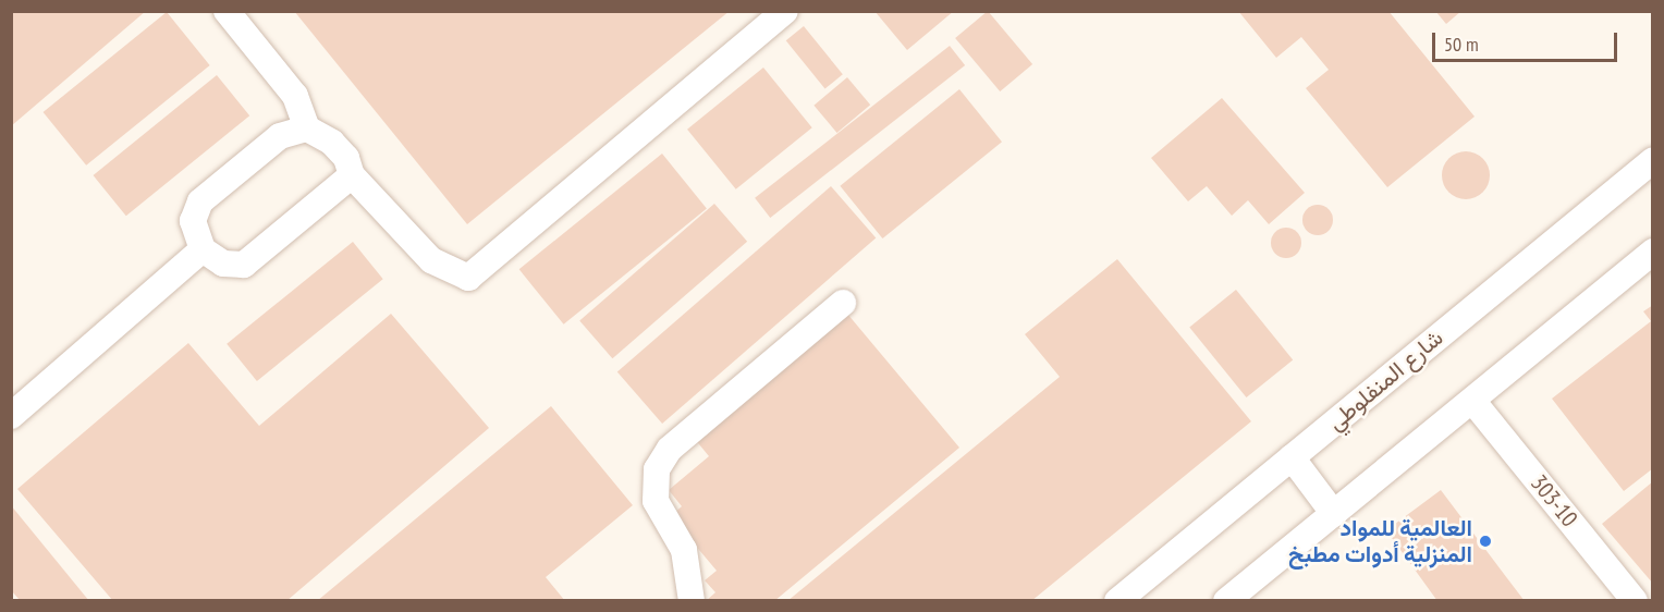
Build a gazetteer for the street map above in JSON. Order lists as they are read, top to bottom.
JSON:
{
  "streets": {
    "street": ["شارع المنفلوطي", "303-10"]
  },
  "places": ["العالمية للمواد المنزلية أدوات مطبخ"],
  "scale_bar": "50 m"
}
